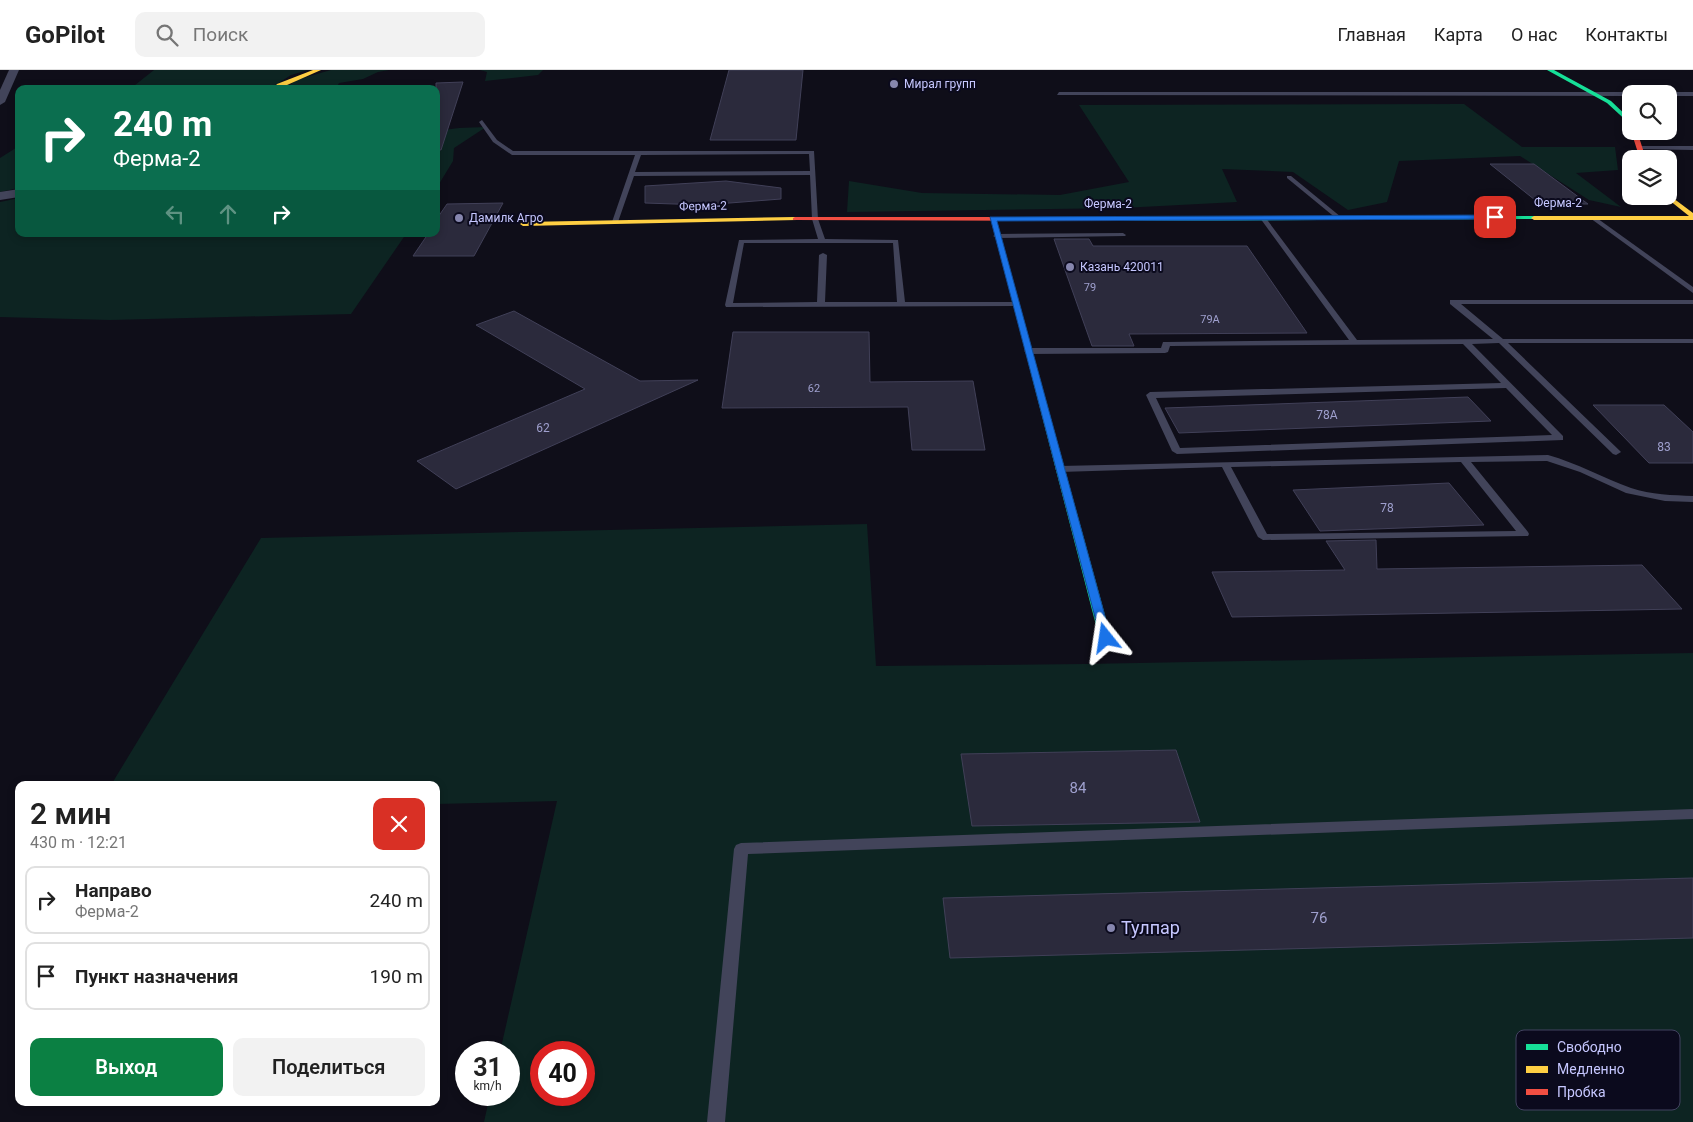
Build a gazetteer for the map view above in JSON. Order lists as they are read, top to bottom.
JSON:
{
  "streets": {
    "street": ["Ферма-2"]
  },
  "places": [
    "Мирал групп",
    "Дамилк Агро",
    "Казань 420011",
    "Тулпар"
  ],
  "house_numbers": [
    "79",
    "79А",
    "62",
    "78А",
    "62",
    "83",
    "78",
    "84",
    "76"
  ],
  "legend": ["Свободно", "Медленно", "Пробка"],
  "page": {
    "header": "GoPilot",
    "search": "Поиск",
    "nav": [
      "Главная",
      "Карта",
      "О нас",
      "Контакты"
    ],
    "turn": ["240 m", "Ферма-2"],
    "heading": ["2 мин", "430 m · 12:21"],
    "list": [
      {
        "name": "Направо",
        "note": "Ферма-2",
        "value": "240 m"
      },
      {
        "name": "Пункт назначения",
        "value": "190 m"
      }
    ],
    "buttons": ["Выход", "Поделиться"],
    "speed": "31 km/h",
    "limit": "40"
  }
}
